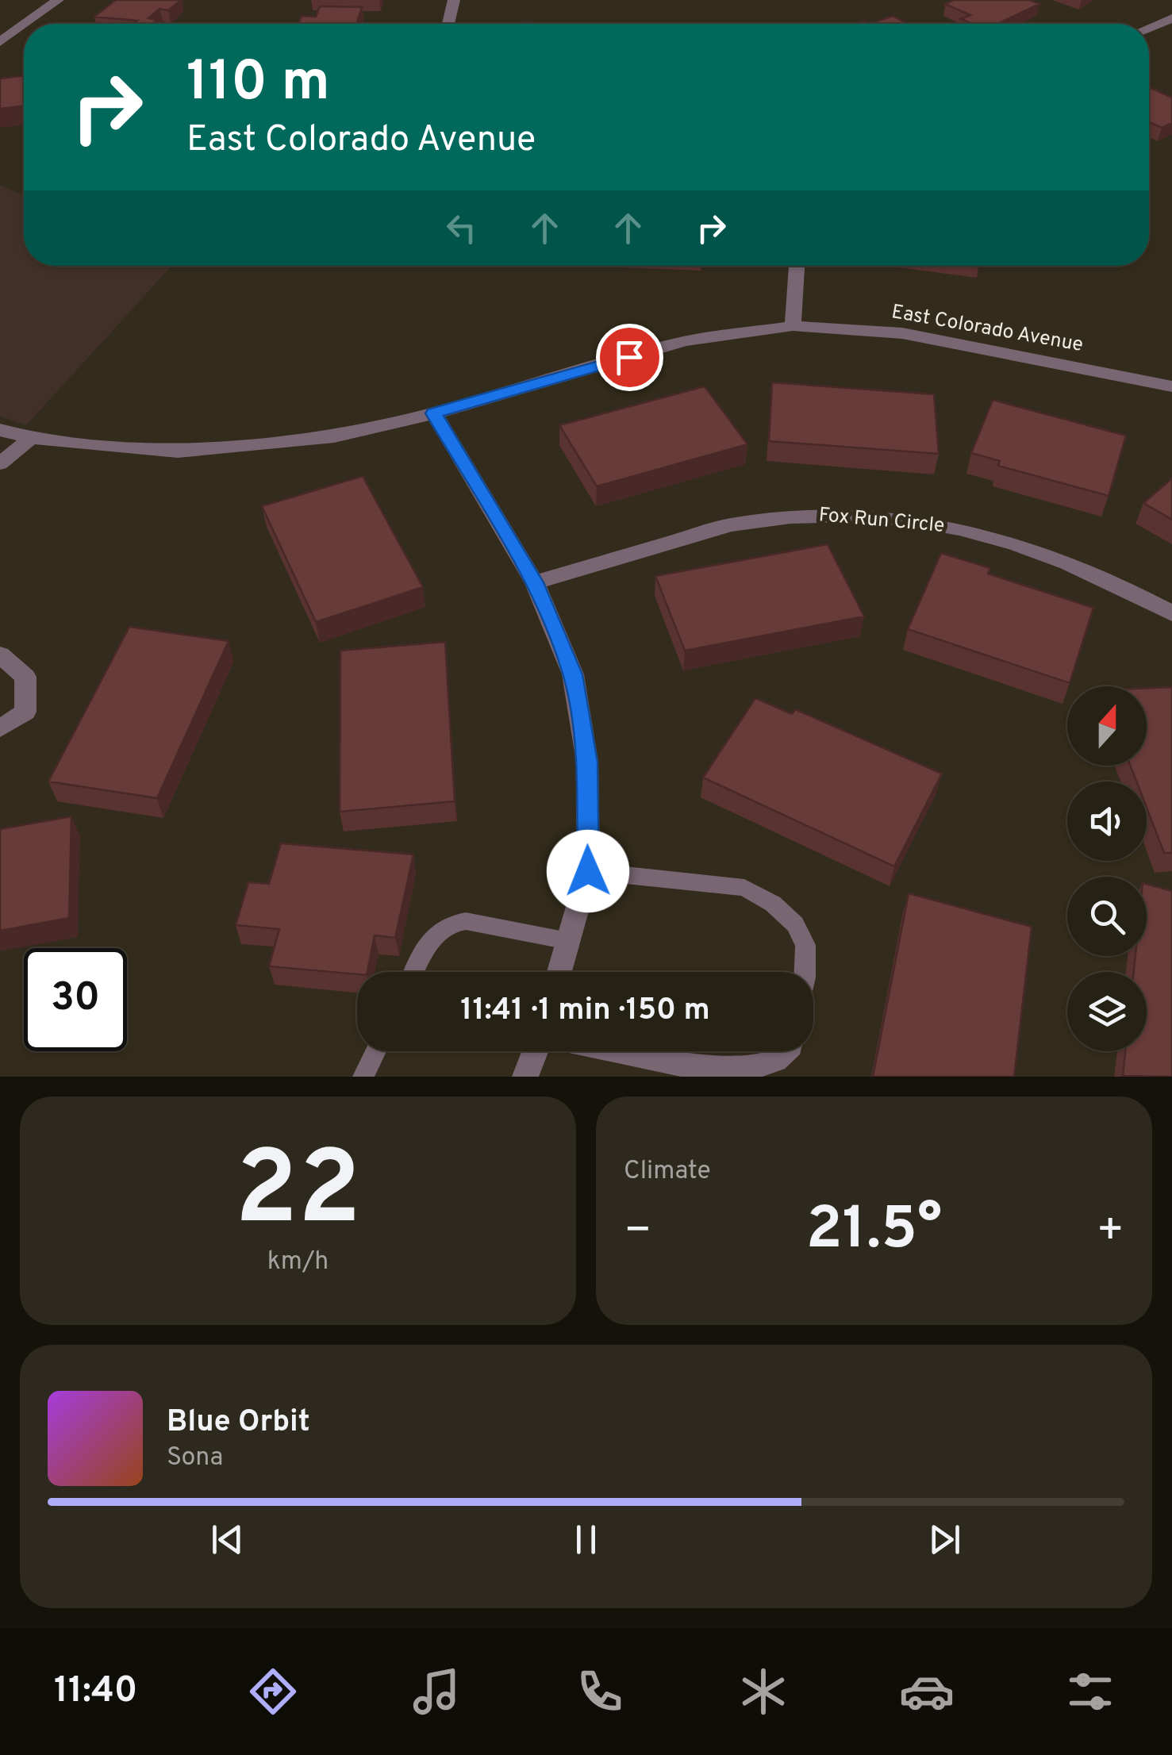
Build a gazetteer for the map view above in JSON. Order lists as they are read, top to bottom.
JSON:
{
  "streets": {
    "street": ["East Colorado Avenue", "Fox Run Circle"]
  },
  "north": "top",
  "page": {
    "turn": ["110 m", "East Colorado Avenue"],
    "limit": "30",
    "trip": "11:41 · 1 min · 150 m",
    "tile": [
      ["22", "km/h"],
      "Climate"
    ],
    "heat": ["−", "21.5°", "+"],
    "song": ["Blue Orbit", "Sona"],
    "tabs": "11:40"
  }
}
